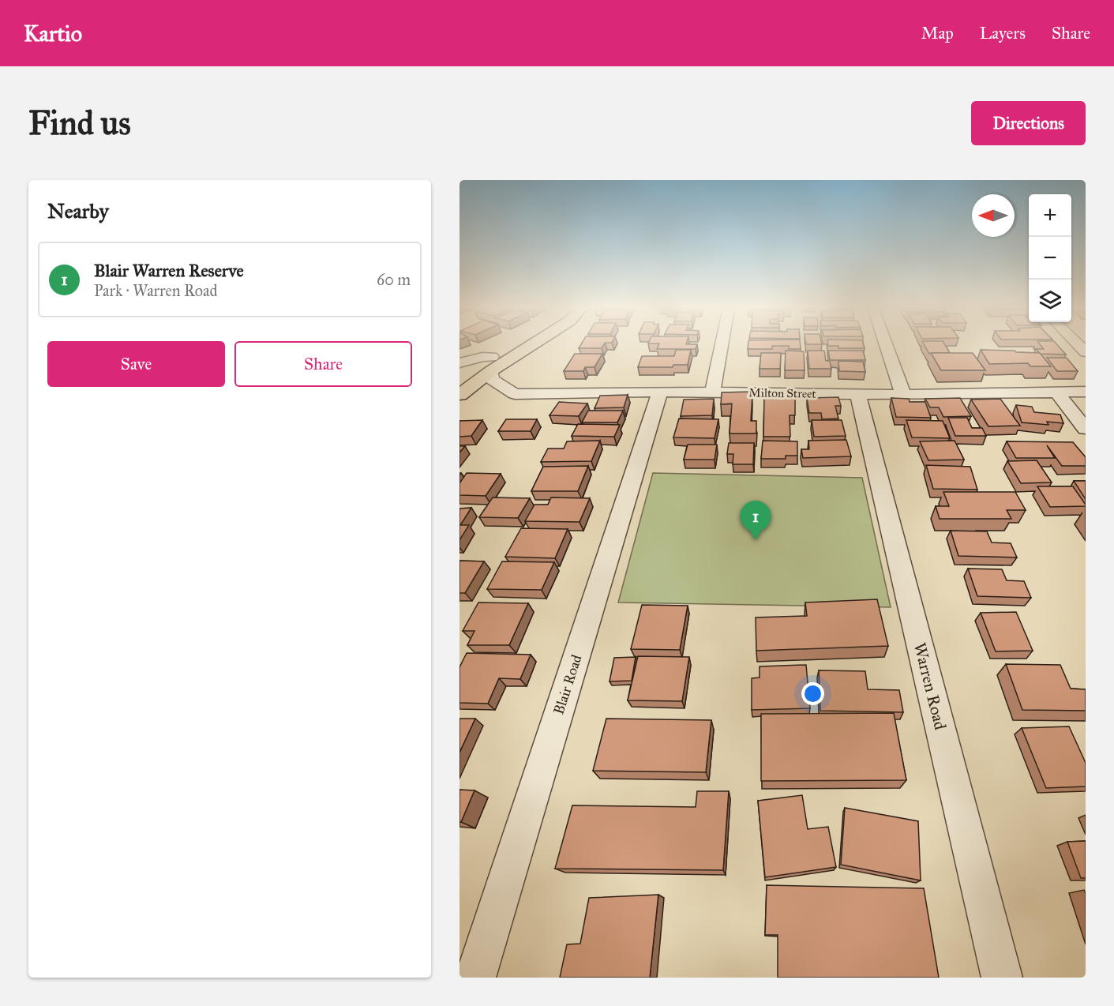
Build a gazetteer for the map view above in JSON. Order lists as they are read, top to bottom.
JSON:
{
  "streets": {
    "street": ["Milton Street", "Blair Road", "Warren Road"]
  },
  "crossings": [
    ["Milton Street", "Blair Road"],
    ["Milton Street", "Warren Road"]
  ],
  "north": "left",
  "page": {
    "header": "Kartio",
    "nav": ["Map", "Layers", "Share"],
    "buttons": [
      "Directions",
      ["Save", "Share"]
    ],
    "title": "Find us",
    "heading": "Nearby",
    "map_buttons": ["+", "−"],
    "list": [
      {
        "mark": "1",
        "name": "Blair Warren Reserve",
        "note": "Park · Warren Road",
        "value": "60 m"
      }
    ],
    "pins": "1"
  }
}
